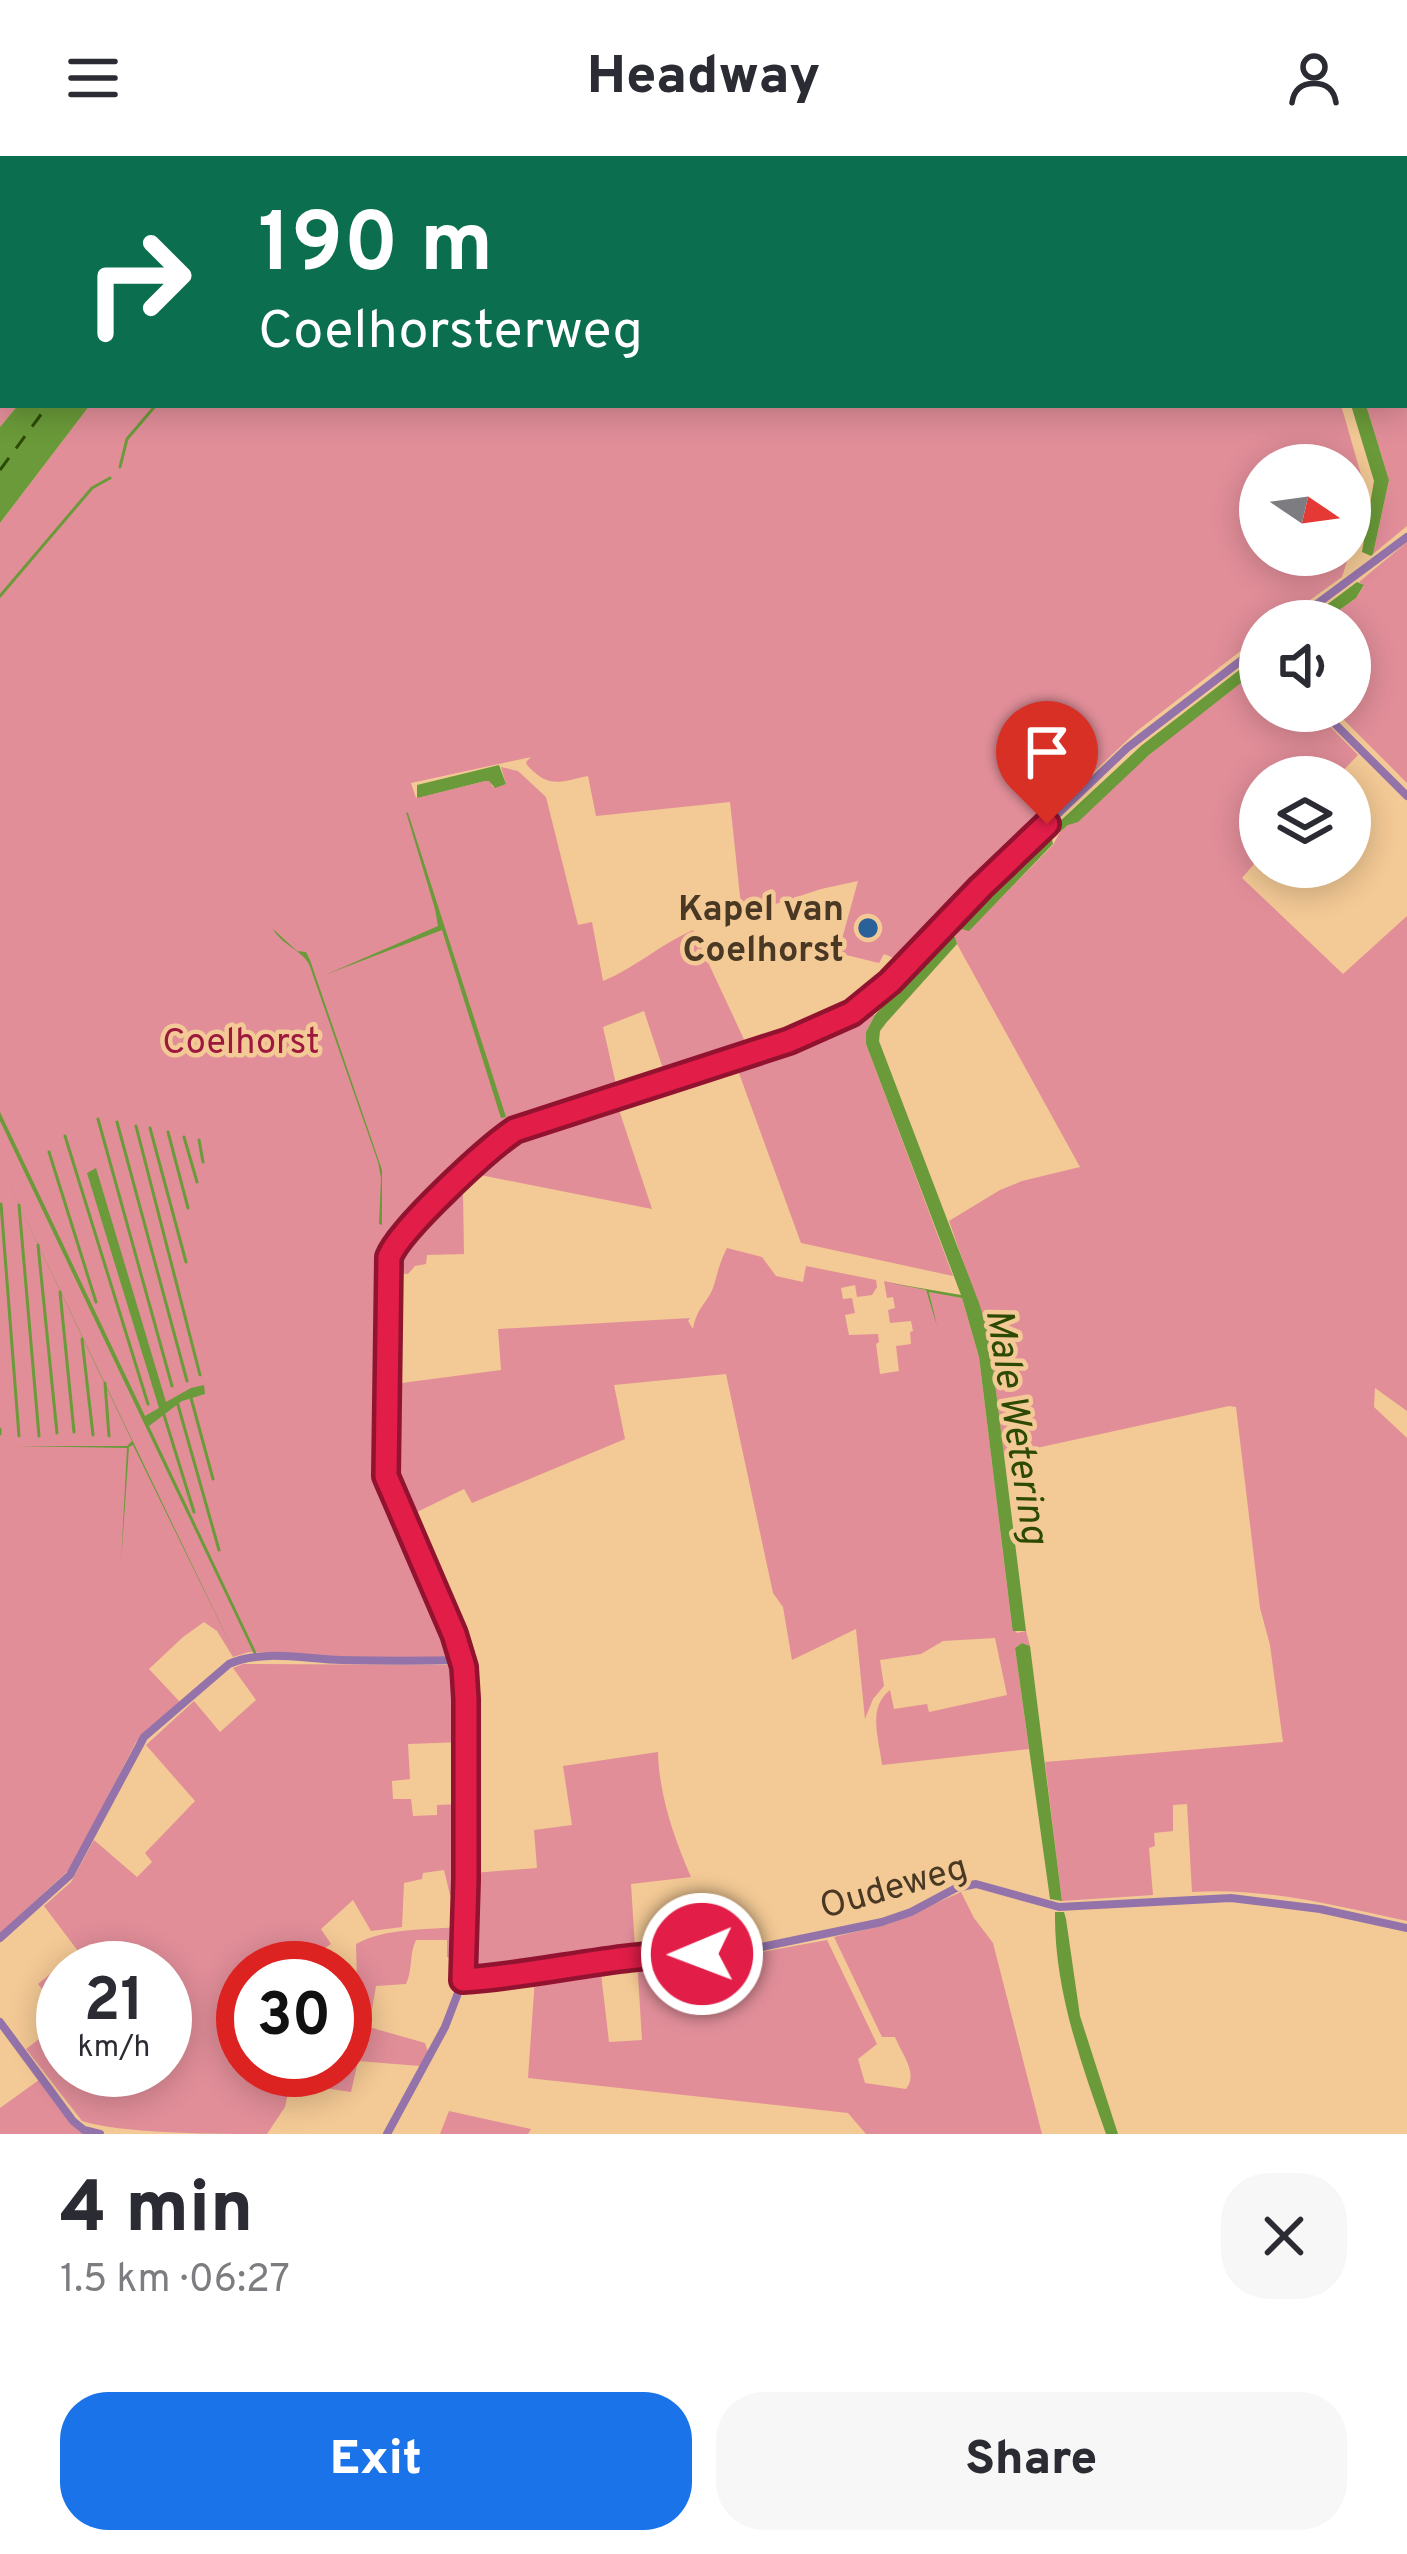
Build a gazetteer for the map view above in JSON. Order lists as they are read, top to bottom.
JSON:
{
  "streets": {
    "street": ["Oudeweg"]
  },
  "water": ["Male Wetering"],
  "parks": ["Coelhorst"],
  "places": ["Kapel van Coelhorst"],
  "north": "right",
  "page": {
    "header": "Headway",
    "turn": ["190 m", "Coelhorsterweg"],
    "speed": "21 km/h",
    "limit": "30",
    "heading": ["4 min", "1.5 km · 06:27"],
    "buttons": ["Exit", "Share"]
  }
}
